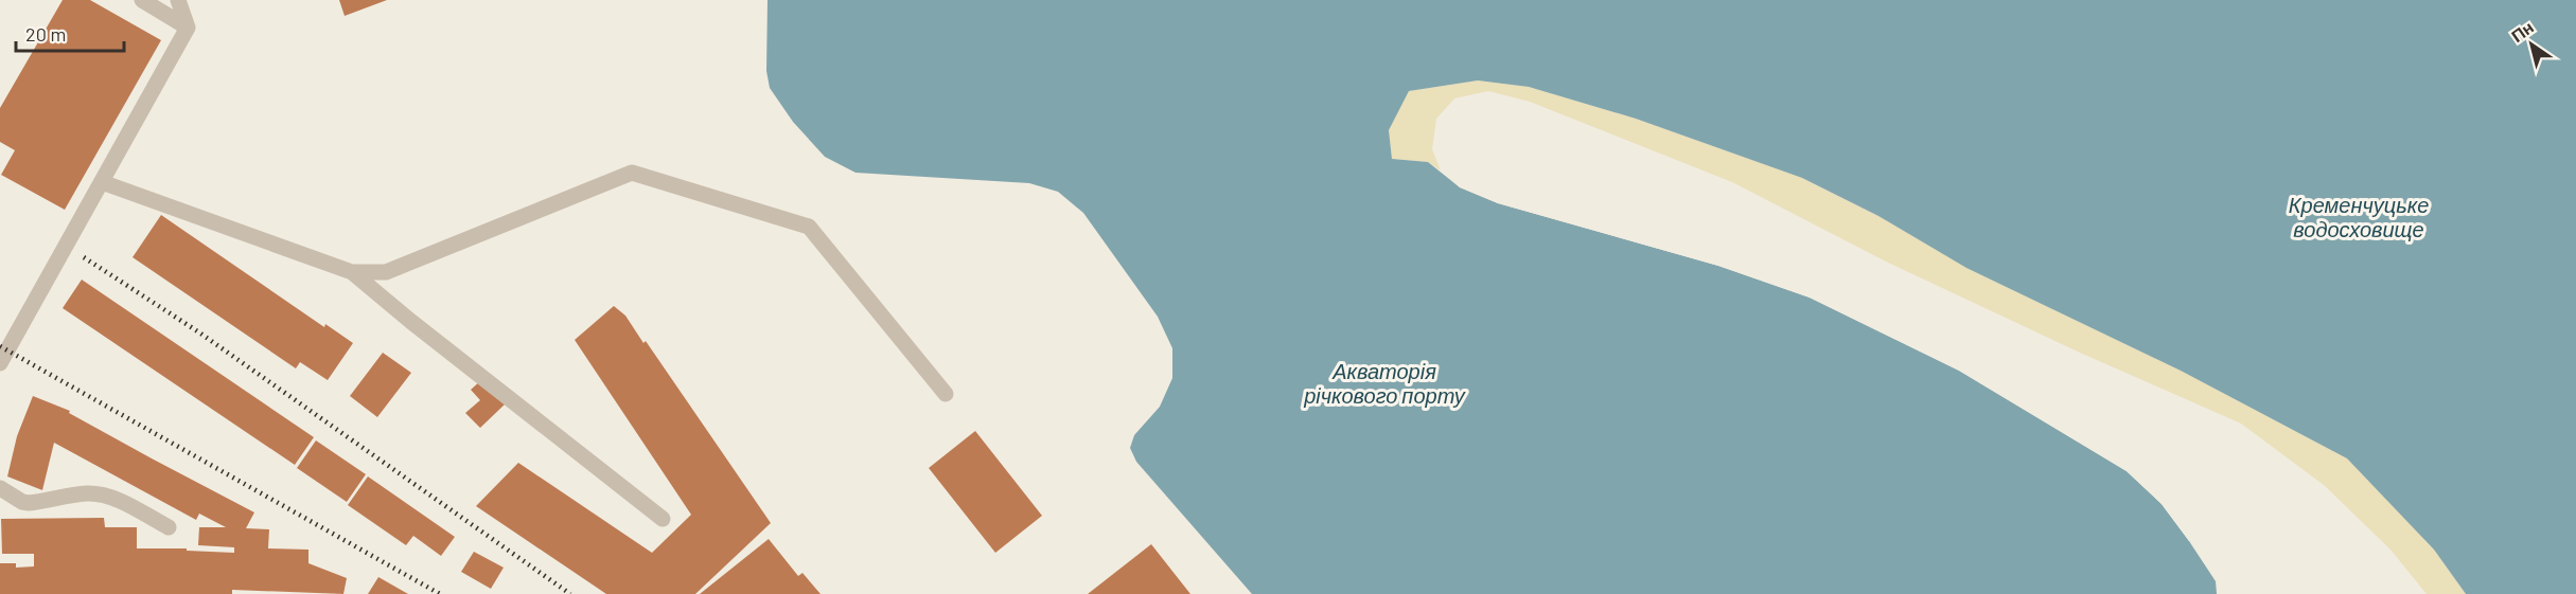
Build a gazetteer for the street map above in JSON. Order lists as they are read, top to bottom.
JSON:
{
  "water": ["Кременчуцьке водосховище", "Акваторія річкового порту"],
  "scale_bar": "20 m",
  "north": "top left"
}
